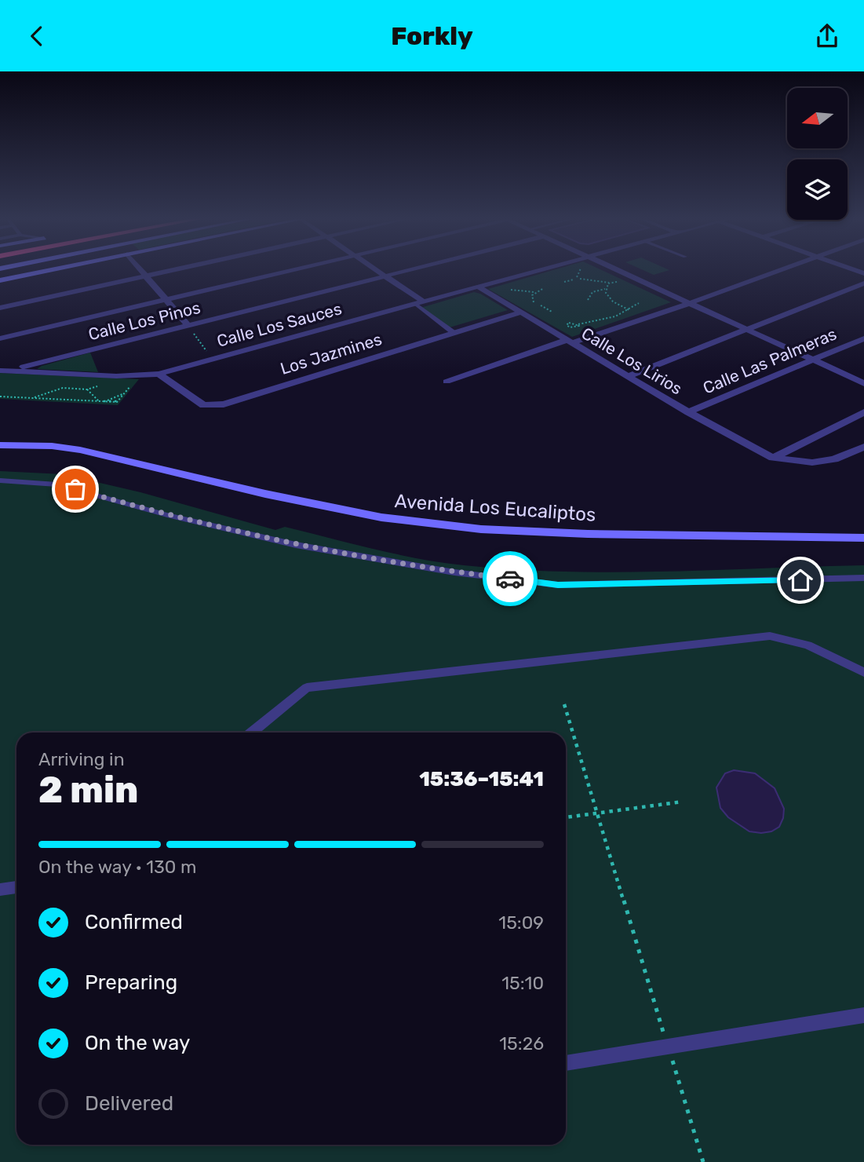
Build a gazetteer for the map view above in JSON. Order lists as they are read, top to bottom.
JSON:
{
  "streets": {
    "street": [
      "Calle Los Pinos",
      "Calle Los Sauces",
      "Los Jazmines",
      "Calle Los Lirios",
      "Calle Las Palmeras",
      "Avenida Los Eucaliptos"
    ]
  },
  "crossings": [
    ["Calle Los Pinos", "Calle Los Sauces"],
    ["Calle Los Sauces", "Los Jazmines"],
    ["Calle Los Sauces", "Calle Los Lirios"],
    ["Los Jazmines", "Calle Los Lirios"],
    ["Calle Los Lirios", "Calle Las Palmeras"]
  ],
  "north": "left",
  "page": {
    "header": "Forkly",
    "heading": ["2 min", "Arriving in", "15:36–15:41"],
    "bar": "On the way · 130 m",
    "list": [
      ["Confirmed", "15:09"],
      ["Preparing", "15:10"],
      ["On the way", "15:26"],
      "Delivered"
    ]
  }
}
